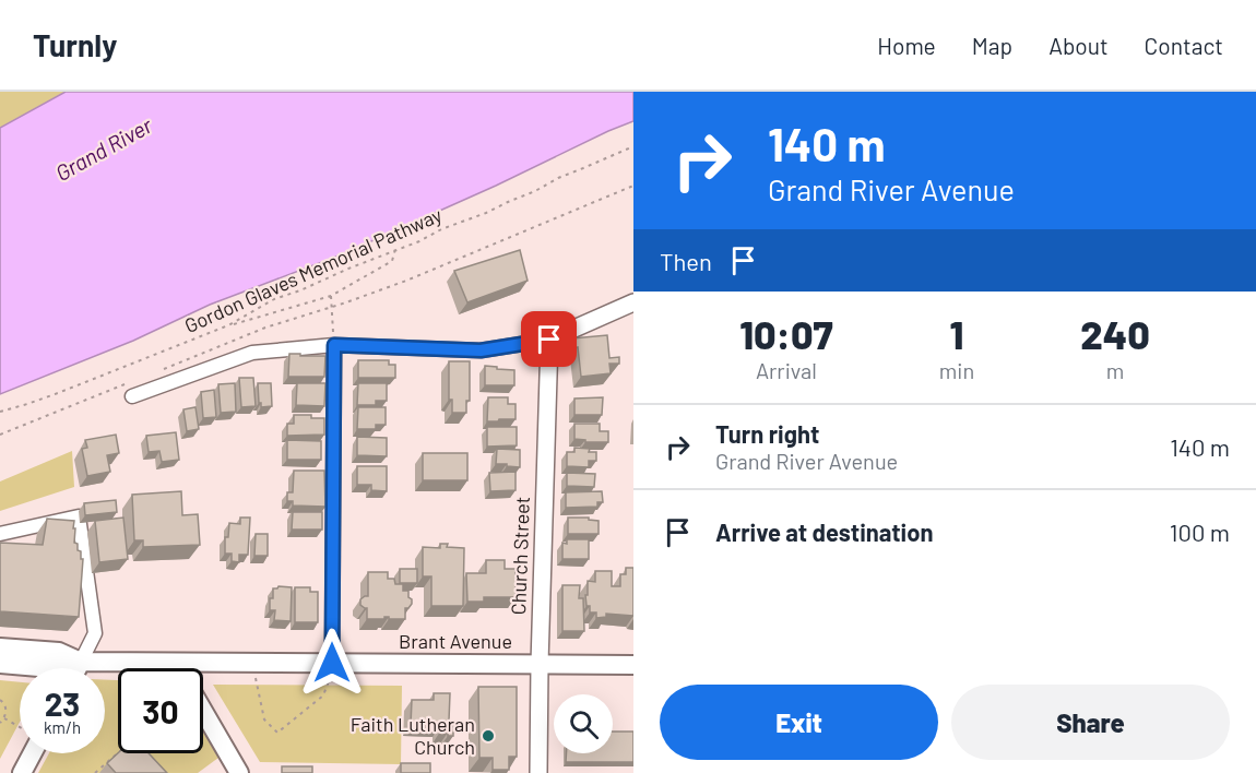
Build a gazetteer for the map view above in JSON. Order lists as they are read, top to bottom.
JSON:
{
  "streets": {
    "main road": ["Brant Avenue"],
    "street": ["Church Street"],
    "path": ["Gordon Glaves Memorial Pathway"]
  },
  "crossings": [
    ["Church Street", "Brant Avenue"]
  ],
  "water": ["Grand River"],
  "places": ["Faith Lutheran Church"],
  "page": {
    "header": "Turnly",
    "nav": [
      "Home",
      "Map",
      "About",
      "Contact"
    ],
    "turn": ["140 m", "Grand River Avenue"],
    "then": "Then",
    "eta": [
      "10:07",
      "Arrival",
      "1",
      "min",
      "240",
      "m"
    ],
    "list": [
      {
        "name": "Turn right",
        "note": "Grand River Avenue",
        "value": "140 m"
      },
      {
        "name": "Arrive at destination",
        "value": "100 m"
      }
    ],
    "speed": "23 km/h",
    "limit": "30",
    "buttons": ["Exit", "Share"]
  }
}
